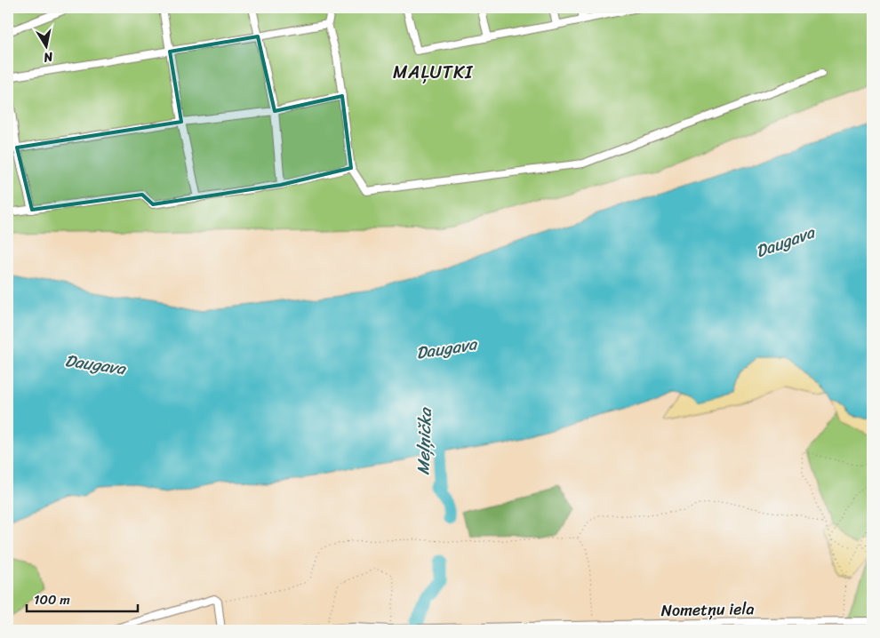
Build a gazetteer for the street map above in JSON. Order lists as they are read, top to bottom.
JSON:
{
  "streets": {
    "street": ["Nometņu iela"]
  },
  "districts": ["MAĻUTKI"],
  "water": ["Daugava", "Meļņička"],
  "scale_bar": "100 m",
  "north": "bottom"
}
